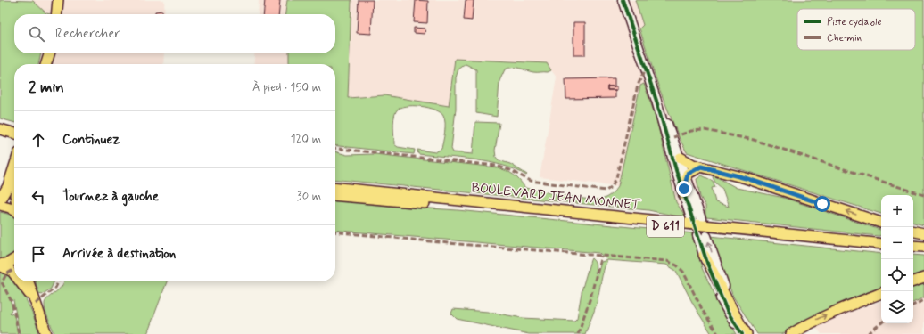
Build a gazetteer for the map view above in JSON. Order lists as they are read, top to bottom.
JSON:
{
  "streets": {
    "main road": ["BOULEVARD JEAN MONNET", "D 611"]
  },
  "legend": ["Piste cyclable", "Chemin"],
  "page": {
    "search": "Rechercher",
    "heading": ["2 min", "À pied · 150 m"],
    "list": [
      ["Continuez", "120 m"],
      ["Tournez à gauche", "30 m"],
      "Arrivée à destination"
    ],
    "map_buttons": ["+", "−"]
  }
}
